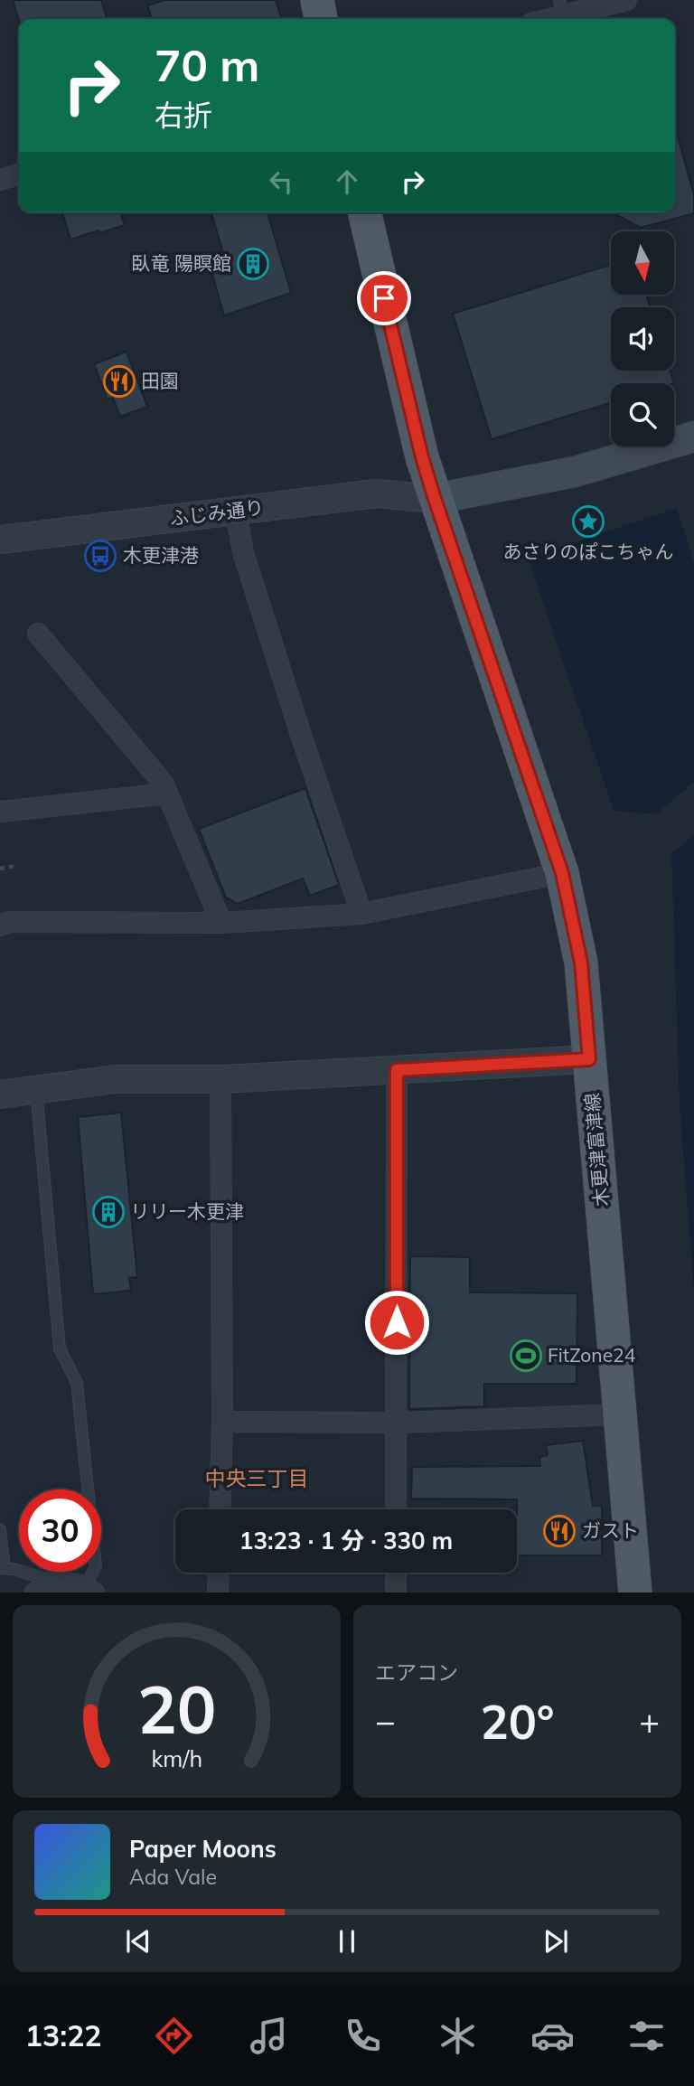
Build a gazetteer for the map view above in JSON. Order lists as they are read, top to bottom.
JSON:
{
  "streets": {
    "main road": ["木更津富津線"],
    "street": ["ふじみ通り"]
  },
  "crossings": [
    ["ふじみ通り", "木更津富津線"]
  ],
  "districts": ["中央三丁目"],
  "places": {
    "building": ["臥竜 陽瞑館", "リリー木更津"],
    "restaurant": ["田園", "ガスト"],
    "place": ["あさりのぽこちゃん"],
    "bus stop": ["木更津港"],
    "sports": ["FitZone24"]
  },
  "north": "bottom",
  "page": {
    "turn": ["70 m", "右折"],
    "limit": "30",
    "trip": "13:23 · 1 分 · 330 m",
    "tile": "エアコン",
    "heat": ["−", "20°", "+"],
    "song": ["Paper Moons", "Ada Vale"],
    "tabs": "13:22",
    "gauge": ["20", "km/h"]
  }
}
